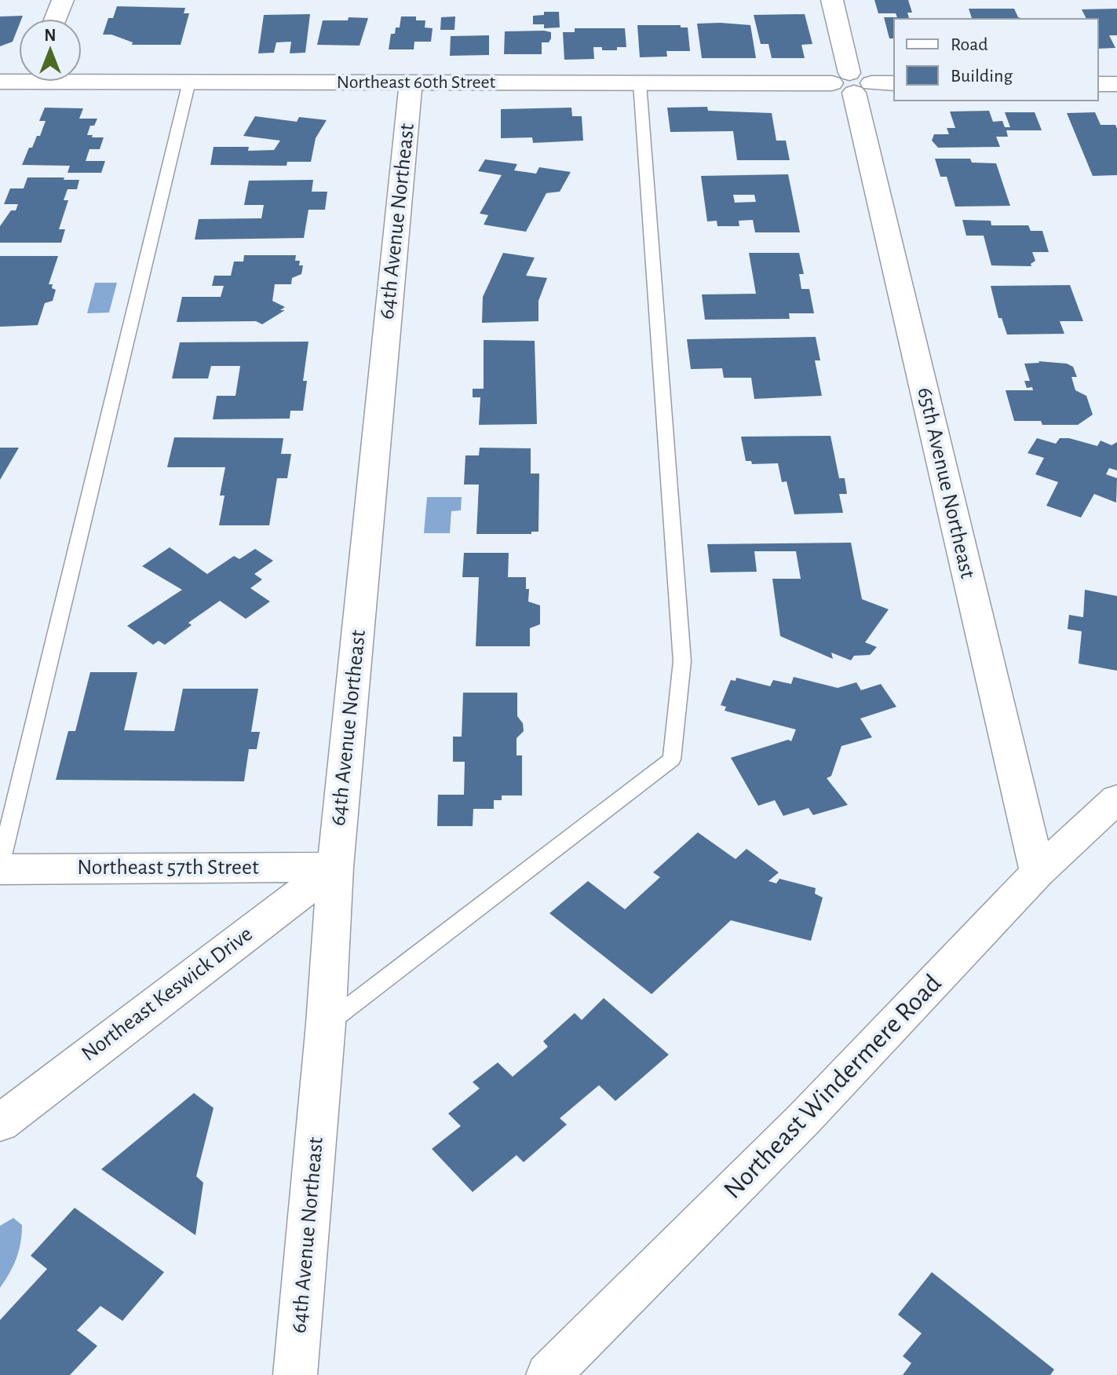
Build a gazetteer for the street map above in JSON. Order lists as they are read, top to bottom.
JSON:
{
  "streets": {
    "street": [
      "Northeast 60th Street",
      "64th Avenue Northeast",
      "65th Avenue Northeast",
      "Northeast 57th Street",
      "Northeast Keswick Drive",
      "Northeast Windermere Road"
    ]
  },
  "crossings": [
    ["Northeast 60th Street", "64th Avenue Northeast"],
    ["Northeast 60th Street", "65th Avenue Northeast"],
    ["64th Avenue Northeast", "Northeast 57th Street"],
    ["64th Avenue Northeast", "Northeast Keswick Drive"],
    ["65th Avenue Northeast", "Northeast Windermere Road"],
    ["Northeast 57th Street", "Northeast Keswick Drive"]
  ],
  "legend": ["Road", "Building"],
  "north": "top"
}
